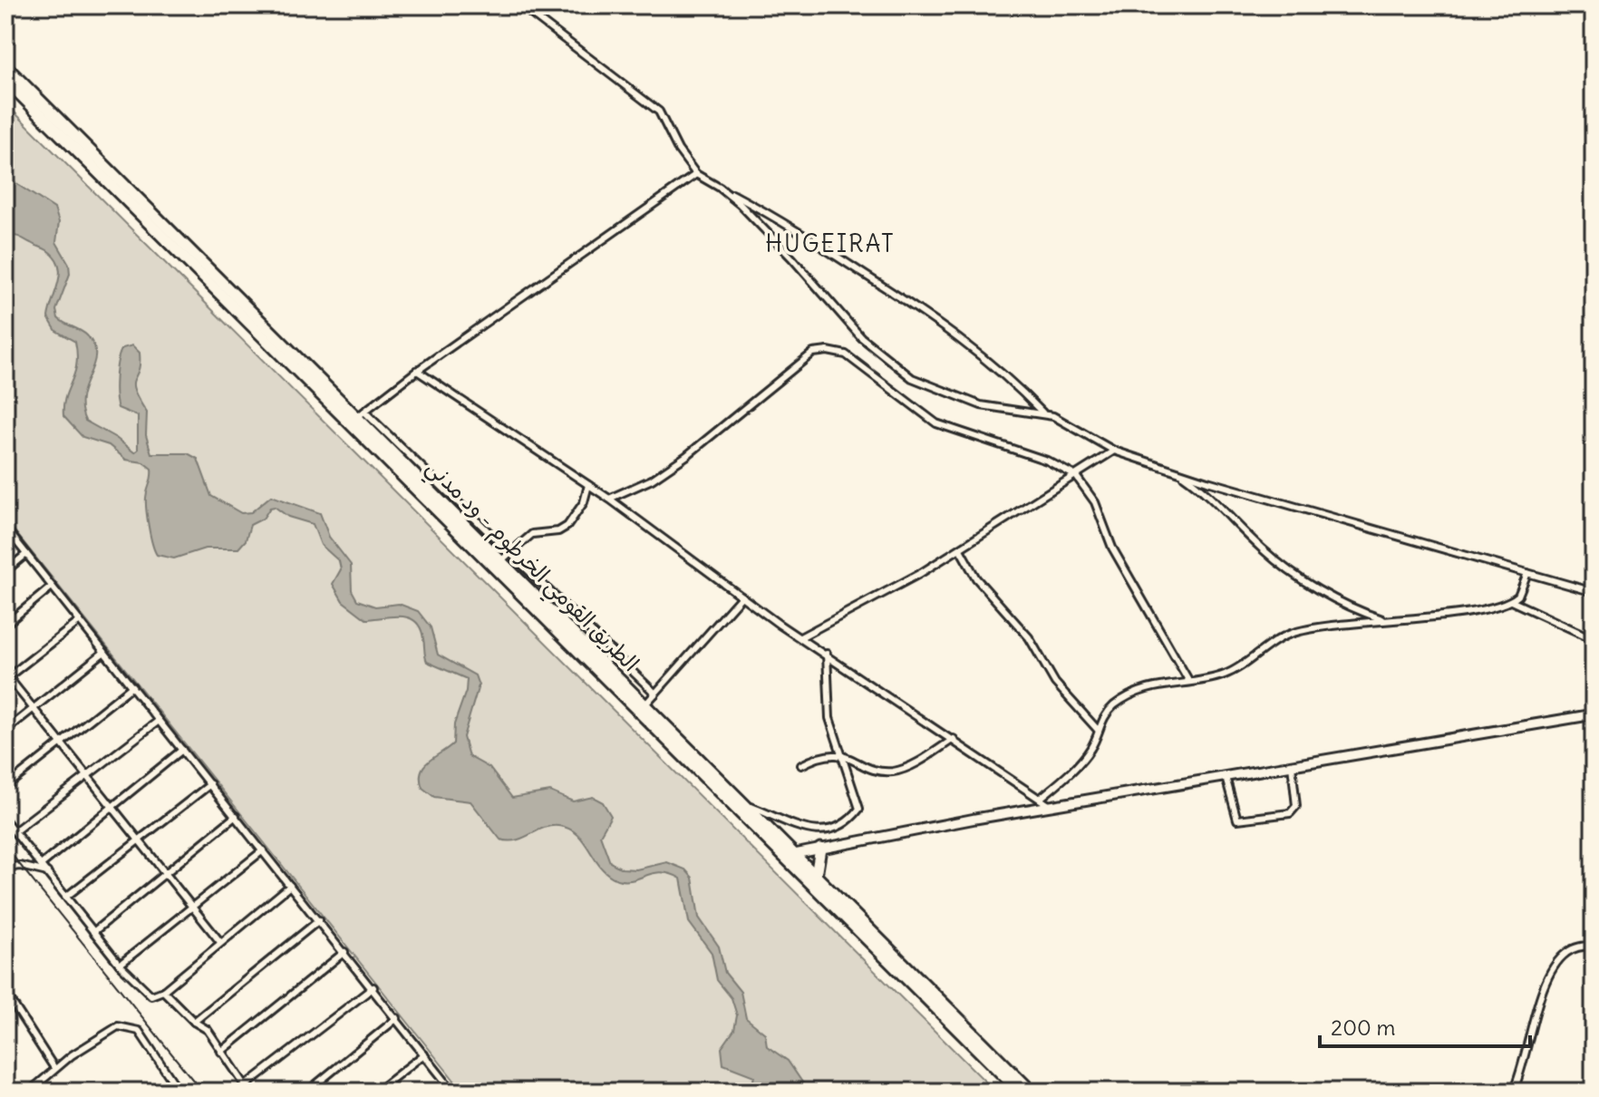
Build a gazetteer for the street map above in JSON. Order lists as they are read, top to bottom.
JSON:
{
  "streets": {
    "highway": ["الطريق القومي الخرطوم - ود مدني"]
  },
  "districts": ["HUGEIRAT"],
  "scale_bar": "200 m"
}
